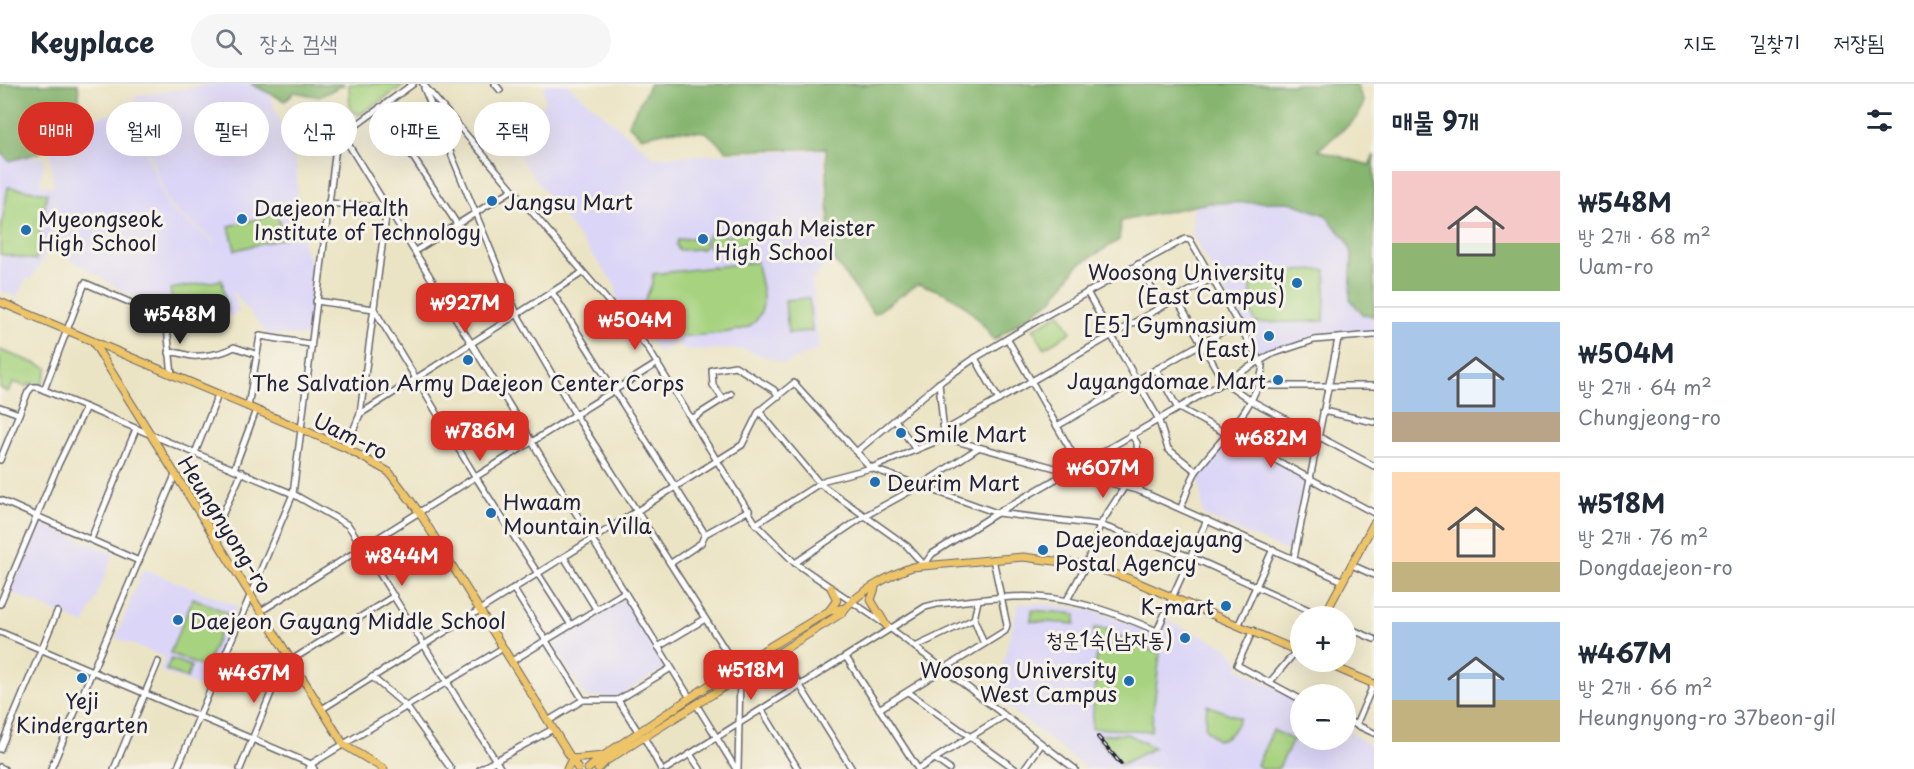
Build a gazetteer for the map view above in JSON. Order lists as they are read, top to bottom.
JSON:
{
  "streets": {
    "main road": ["Uam-ro", "Heungnyong-ro"]
  },
  "crossings": [
    ["Uam-ro", "Heungnyong-ro"]
  ],
  "places": [
    "Jangsu Mart",
    "Daejeon Health Institute of Technology",
    "Myeongseok High School",
    "Dongah Meister High School",
    "Woosong University (East Campus)",
    "[E5] Gymnasium (East)",
    "The Salvation Army Daejeon Center Corps",
    "Jayangdomae Mart",
    "Smile Mart",
    "Deurim Mart",
    "Hwaam Mountain Villa",
    "Daejeondaejayang Postal Agency",
    "K-mart",
    "Daejeon Gayang Middle School",
    "청운1숙(남자동)",
    "Yeji Kindergarten",
    "Woosong University West Campus"
  ],
  "page": {
    "header": "Keyplace",
    "search": "장소 검색",
    "nav": ["지도", "길찾기", "저장됨"],
    "heading": "매물 9개",
    "chip": [
      "매매",
      "월세",
      "필터",
      "신규",
      "아파트",
      "주택"
    ],
    "list": [
      {
        "name": "₩548M",
        "note": "방 2개 · 68 m² · Uam-ro"
      },
      {
        "name": "₩504M",
        "note": "방 2개 · 64 m² · Chungjeong-ro"
      },
      {
        "name": "₩518M",
        "note": "방 2개 · 76 m² · Dongdaejeon-ro"
      },
      {
        "name": "₩467M",
        "note": "방 2개 · 66 m² · Heungnyong-ro 37beon-gil"
      }
    ],
    "price": [
      "₩927M",
      "₩548M",
      "₩504M",
      "₩786M",
      "₩682M",
      "₩607M",
      "₩844M",
      "₩518M",
      "₩467M"
    ],
    "map_buttons": ["+", "−"]
  }
}
